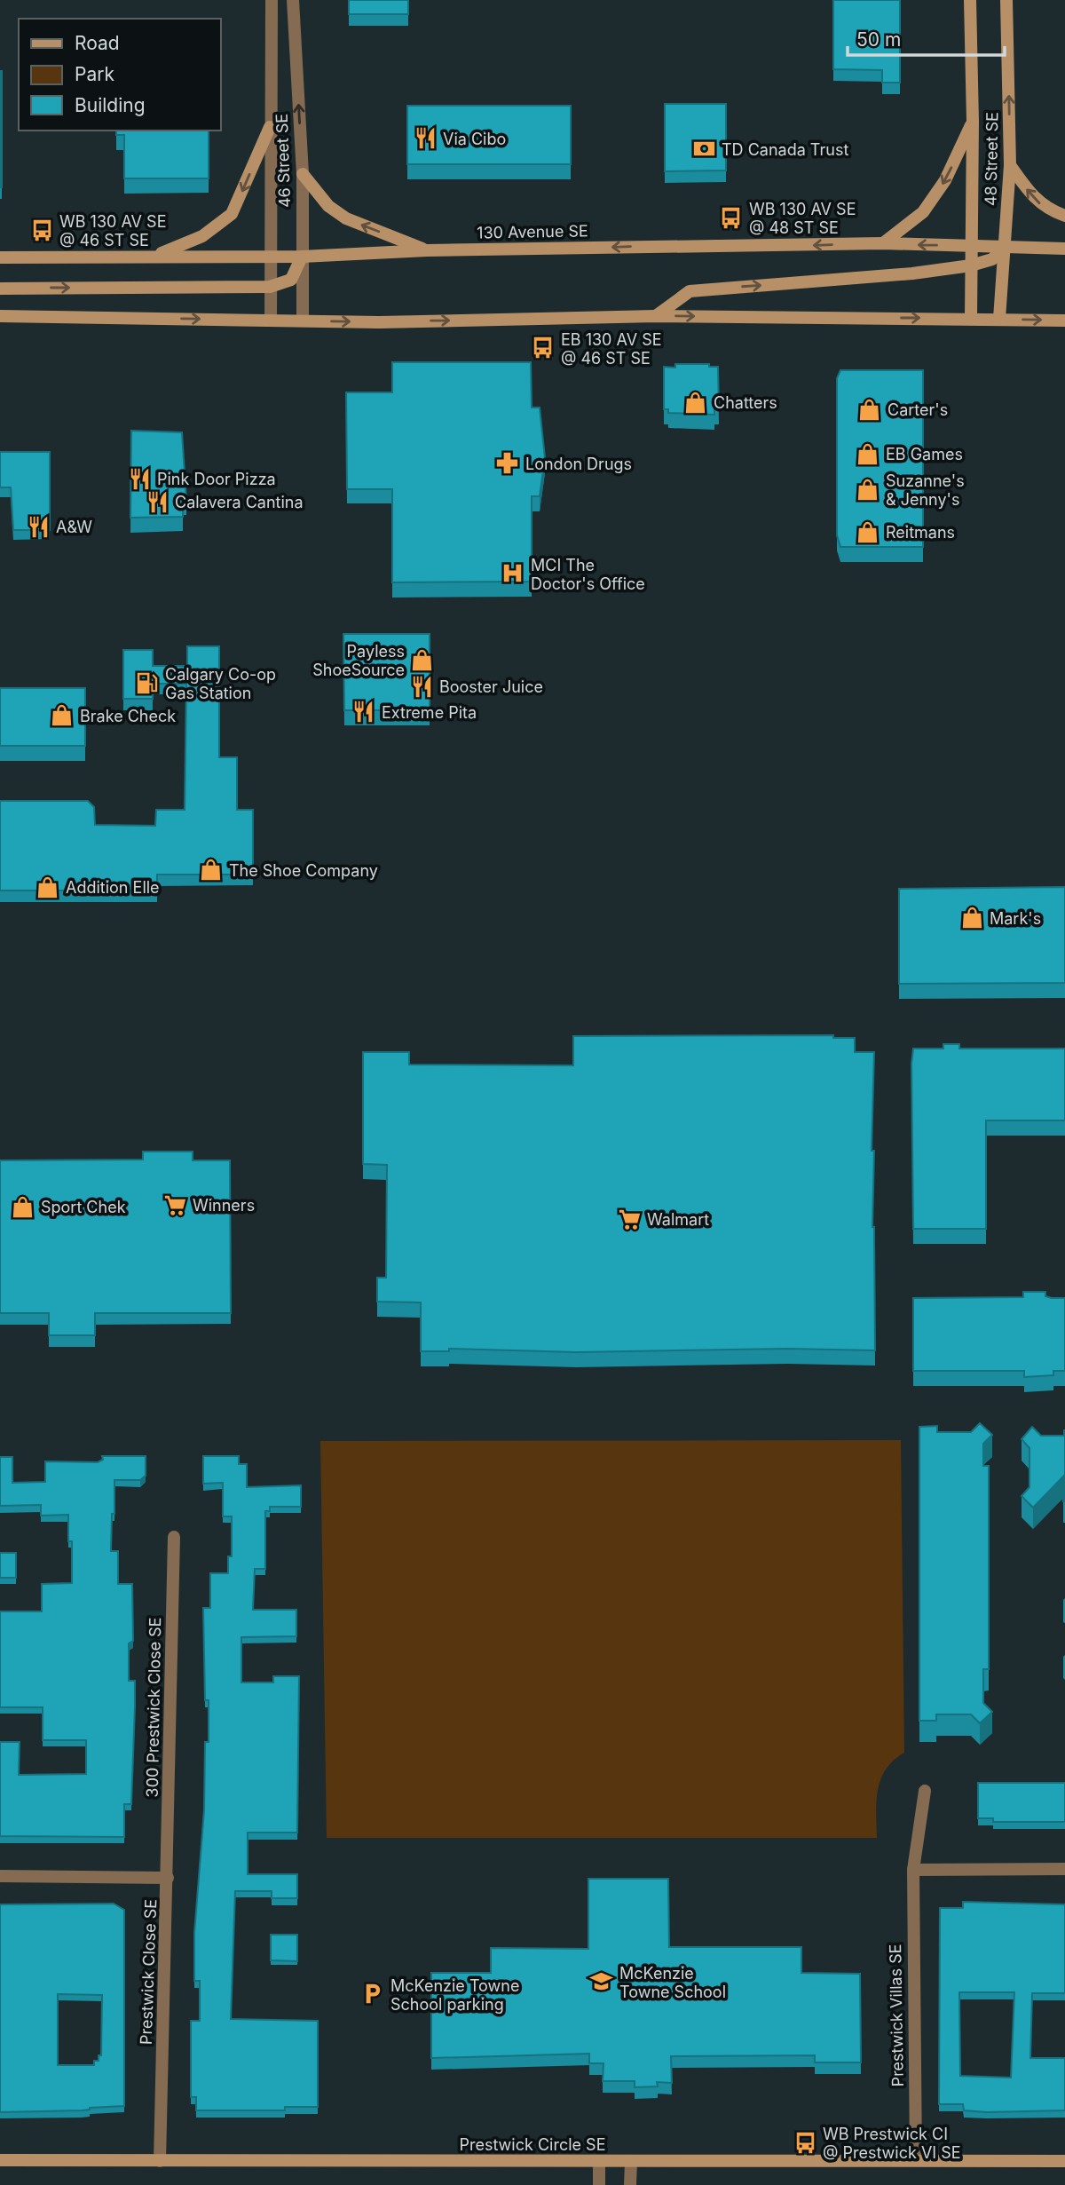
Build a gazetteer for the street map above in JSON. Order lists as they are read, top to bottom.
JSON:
{
  "streets": {
    "main road": ["48 Street SE", "130 Avenue SE", "Prestwick Circle SE"],
    "street": [
      "46 Street SE",
      "300 Prestwick Close SE",
      "Prestwick Close SE",
      "Prestwick Villas SE"
    ]
  },
  "crossings": [
    ["48 Street SE", "130 Avenue SE"],
    ["46 Street SE", "130 Avenue SE"],
    ["300 Prestwick Close SE", "Prestwick Close SE"],
    ["Prestwick Close SE", "Prestwick Circle SE"],
    ["Prestwick Villas SE", "Prestwick Circle SE"]
  ],
  "places": {
    "restaurant": [
      "Via Cibo",
      "Pink Door Pizza",
      "Calavera Cantina",
      "A&W",
      "Booster Juice",
      "Extreme Pita"
    ],
    "bank": ["TD Canada Trust"],
    "bus stop": [
      "WB 130 AV SE @ 48 ST SE",
      "WB 130 AV SE @ 46 ST SE",
      "EB 130 AV SE @ 46 ST SE",
      "WB Prestwick CI @ Prestwick VI SE"
    ],
    "shop": [
      "Chatters",
      "Carter's",
      "EB Games",
      "Suzanne's & Jenny's",
      "Reitmans",
      "Payless ShoeSource",
      "Brake Check",
      "The Shoe Company",
      "Addition Elle",
      "Mark's",
      "Sport Chek"
    ],
    "pharmacy": ["London Drugs"],
    "hospital": ["MCI The Doctor's Office"],
    "fuel station": ["Calgary Co-op Gas Station"],
    "supermarket": ["Winners", "Walmart"],
    "school or university": ["McKenzie Towne School"],
    "parking": ["McKenzie Towne School parking"]
  },
  "legend": ["Road", "Park", "Building"],
  "scale_bar": "50 m"
}
